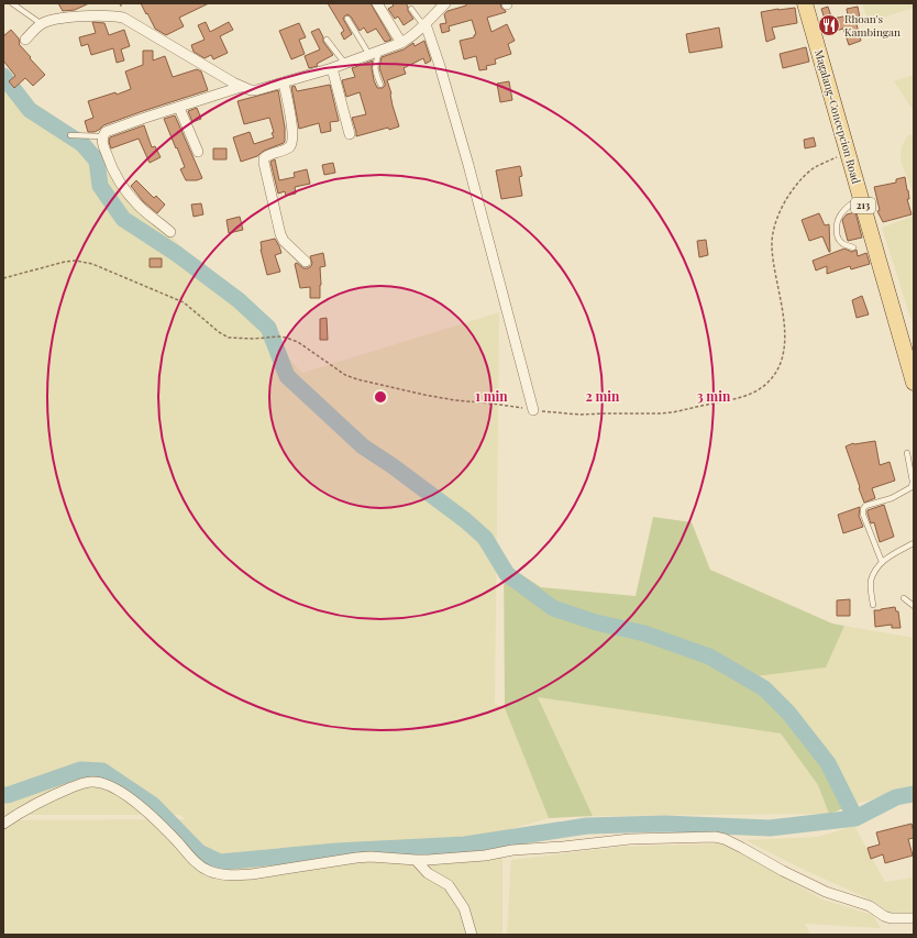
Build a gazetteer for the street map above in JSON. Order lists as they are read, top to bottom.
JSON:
{
  "streets": {
    "main road": ["Magalang-Concepcion Road", "213"]
  },
  "places": {
    "restaurant": ["Rhoan's Kambingan"]
  },
  "rings": ["1 min", "2 min", "3 min"]
}
